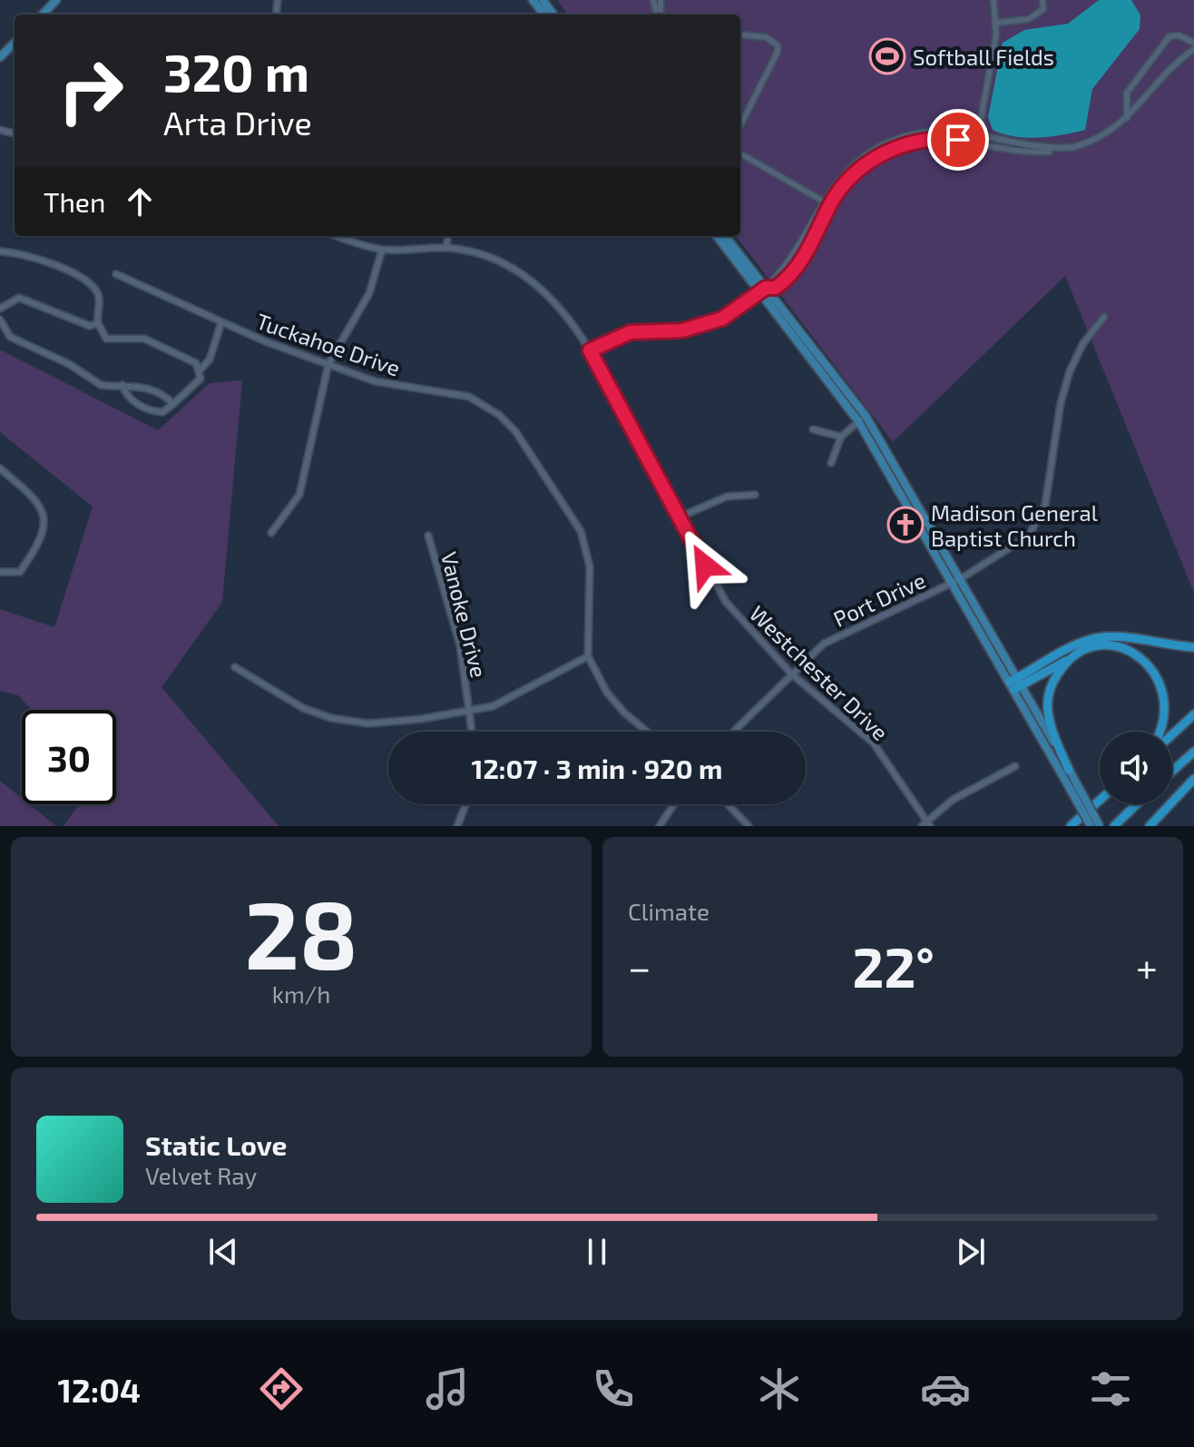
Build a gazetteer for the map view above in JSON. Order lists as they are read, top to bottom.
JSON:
{
  "streets": {
    "street": [
      "Tuckahoe Drive",
      "Port Drive",
      "Vanoke Drive",
      "Westchester Drive"
    ]
  },
  "crossings": [
    ["Port Drive", "Westchester Drive"]
  ],
  "places": {
    "sports": ["Softball Fields"],
    "church": ["Madison General Baptist Church"]
  },
  "page": {
    "turn": ["320 m", "Arta Drive"],
    "then": "Then",
    "limit": "30",
    "trip": "12:07 · 3 min · 920 m",
    "tile": [
      ["28", "km/h"],
      "Climate"
    ],
    "heat": ["−", "22°", "+"],
    "song": ["Static Love", "Velvet Ray"],
    "tabs": "12:04"
  }
}
